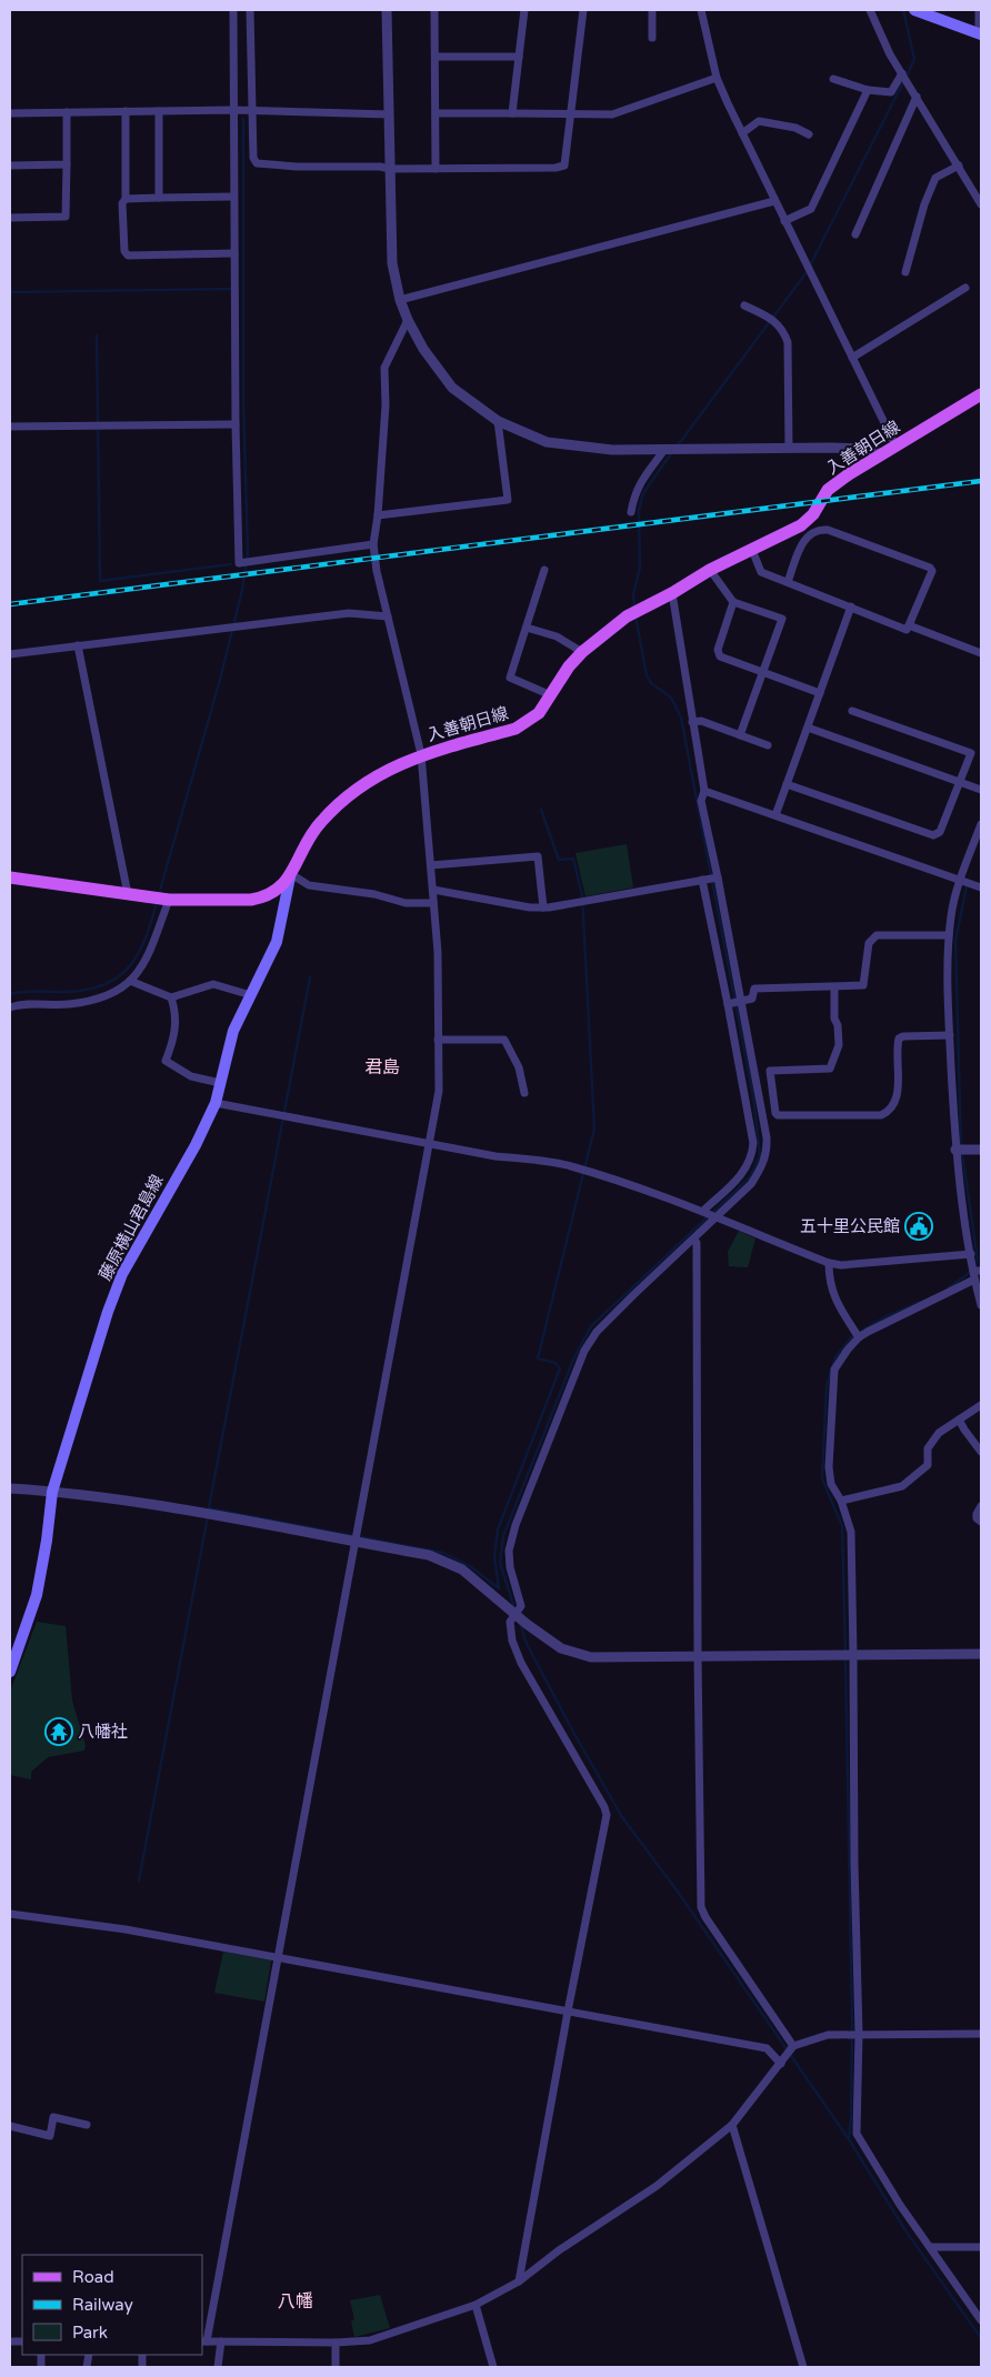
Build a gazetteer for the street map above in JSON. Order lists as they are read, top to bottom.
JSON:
{
  "streets": {
    "main road": ["入善朝日線", "藤原横山君島線"]
  },
  "crossings": [
    ["入善朝日線", "藤原横山君島線"]
  ],
  "districts": ["君島", "八幡"],
  "places": {
    "public building": ["五十里公民館"],
    "temple": ["八幡社"]
  },
  "legend": ["Road", "Railway", "Park"]
}
